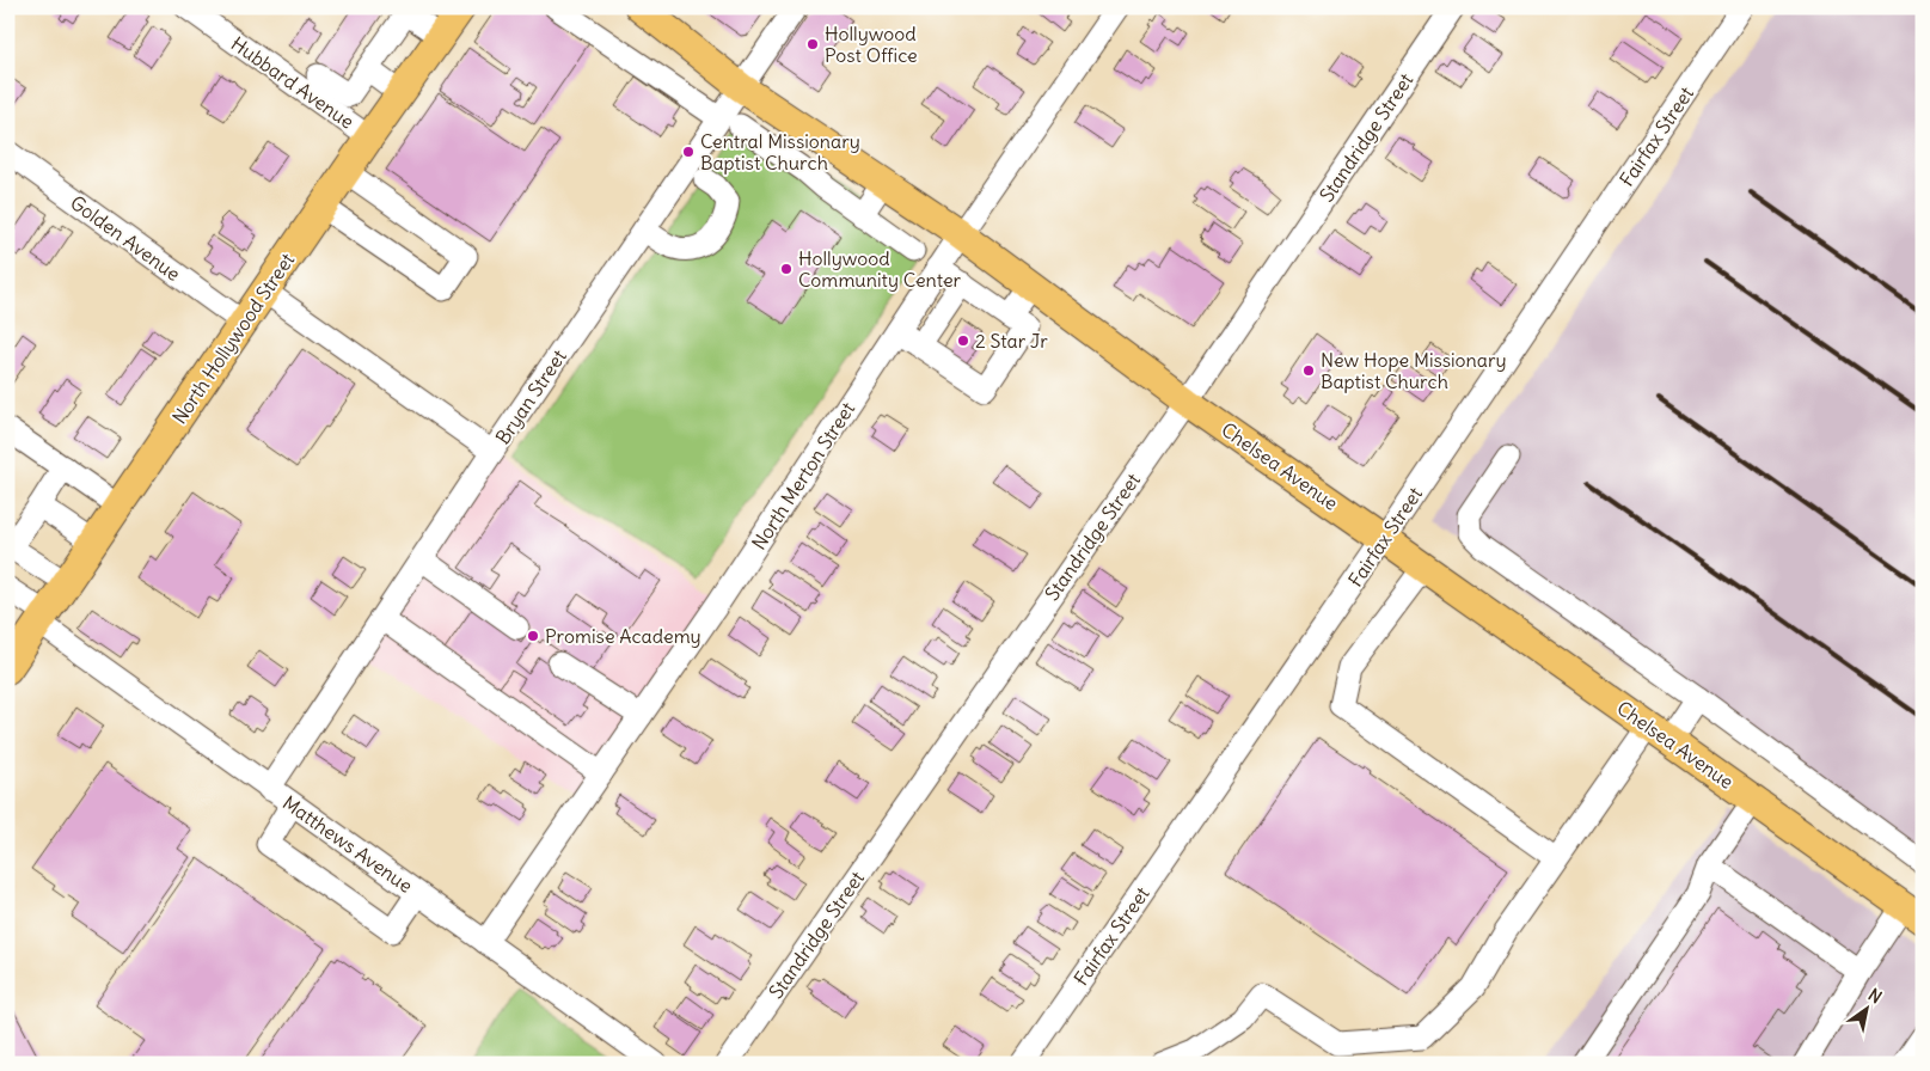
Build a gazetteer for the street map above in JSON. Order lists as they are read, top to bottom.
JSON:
{
  "streets": {
    "main road": ["North Hollywood Street", "Chelsea Avenue"],
    "street": [
      "Hubbard Avenue",
      "Fairfax Street",
      "Standridge Street",
      "Golden Avenue",
      "Bryan Street",
      "North Merton Street",
      "Matthews Avenue"
    ]
  },
  "crossings": [
    ["Hubbard Avenue", "North Hollywood Street"],
    ["Fairfax Street", "Chelsea Avenue"],
    ["Standridge Street", "Chelsea Avenue"],
    ["Golden Avenue", "North Hollywood Street"],
    ["North Hollywood Street", "Matthews Avenue"],
    ["Bryan Street", "Chelsea Avenue"],
    ["Bryan Street", "Matthews Avenue"],
    ["Chelsea Avenue", "North Merton Street"],
    ["North Merton Street", "Matthews Avenue"]
  ],
  "places": [
    "Hollywood Post Office",
    "Central Missionary Baptist Church",
    "Hollywood Community Center",
    "2 Star Jr",
    "New Hope Missionary Baptist Church",
    "Promise Academy"
  ],
  "north": "top right"
}
